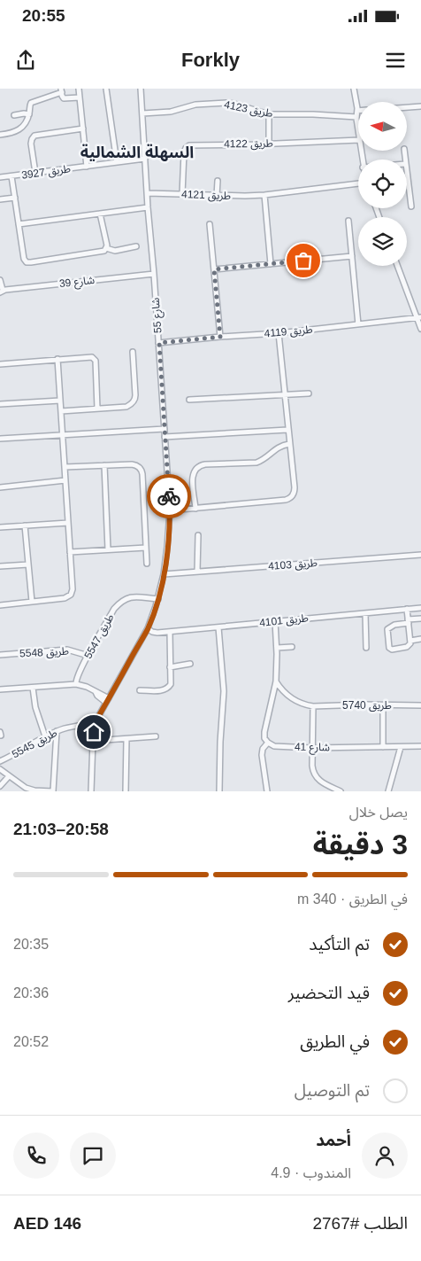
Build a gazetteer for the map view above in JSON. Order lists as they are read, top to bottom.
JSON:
{
  "streets": {
    "street": [
      "طريق 4123",
      "طريق 4122",
      "طريق 3927",
      "طريق 4121",
      "شارع 39",
      "شارع 55",
      "طريق 4119",
      "طريق 4103",
      "طريق 4101",
      "طريق 5547",
      "طريق 5548",
      "طريق 5740",
      "طريق 5545",
      "شارع 41"
    ]
  },
  "crossings": [
    ["طريق 4123", "شارع 55"],
    ["طريق 4122", "طريق 4121"],
    ["طريق 3927", "شارع 55"],
    ["طريق 4121", "شارع 55"],
    ["شارع 39", "شارع 55"],
    ["شارع 55", "طريق 4119"],
    ["شارع 55", "طريق 4103"],
    ["شارع 55", "طريق 4101"],
    ["شارع 55", "طريق 5547"],
    ["شارع 55", "طريق 5545"],
    ["طريق 5547", "طريق 5548"]
  ],
  "districts": ["السهلة الشمالية"],
  "north": "left",
  "page": {
    "status": "20:55",
    "header": "Forkly",
    "heading": ["3 دقيقة", "يصل خلال", "20:58–21:03"],
    "panel": [
      "أحمد",
      "المندوب · 4.9",
      "الطلب #2767",
      "AED 146"
    ],
    "bar": "في الطريق · 340 m",
    "list": [
      ["تم التأكيد", "20:35"],
      ["قيد التحضير", "20:36"],
      ["في الطريق", "20:52"],
      "تم التوصيل"
    ]
  }
}
